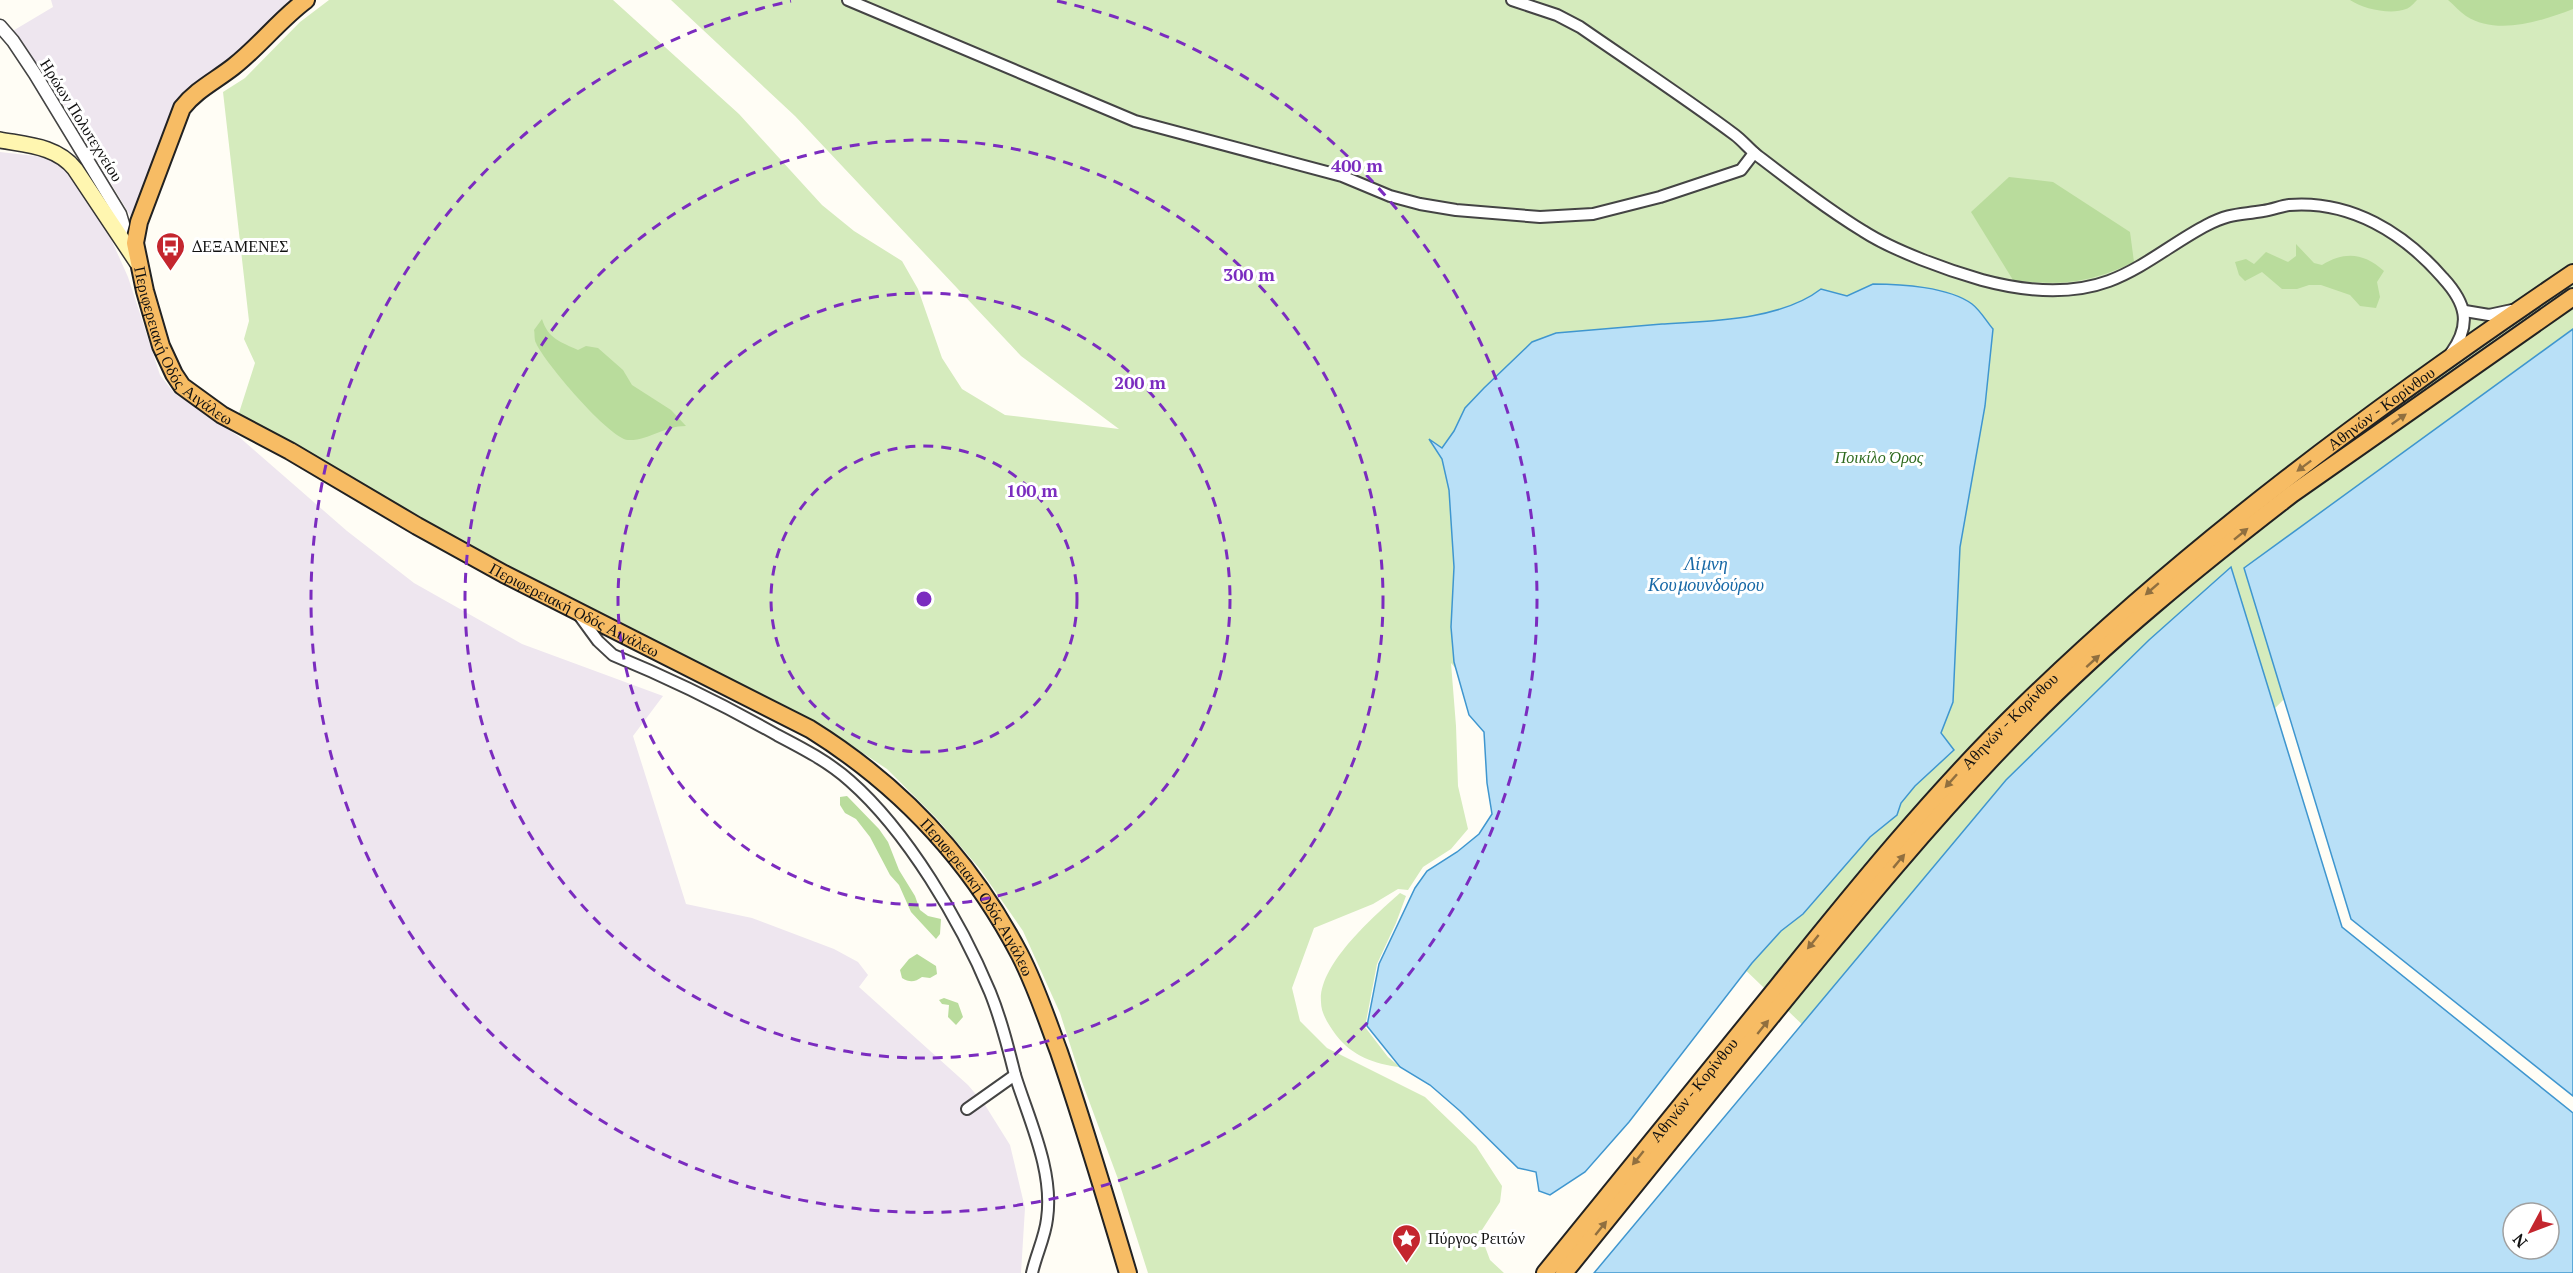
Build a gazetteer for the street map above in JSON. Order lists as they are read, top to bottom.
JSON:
{
  "streets": {
    "highway": ["Περιφερειακή Οδός Αιγάλεω", "Αθηνών - Κορίνθου"],
    "street": ["Ηρώων Πολυτεχνείου"]
  },
  "water": ["Λίμνη Κουμουνδούρου"],
  "parks": ["Ποικίλο Όρος"],
  "places": {
    "bus stop": ["ΔΕΞΑΜΕΝΕΣ"],
    "place": ["Πύργος Ρειτών"]
  },
  "north": "bottom left",
  "rings": [
    "400 m",
    "300 m",
    "200 m",
    "100 m"
  ]
}
